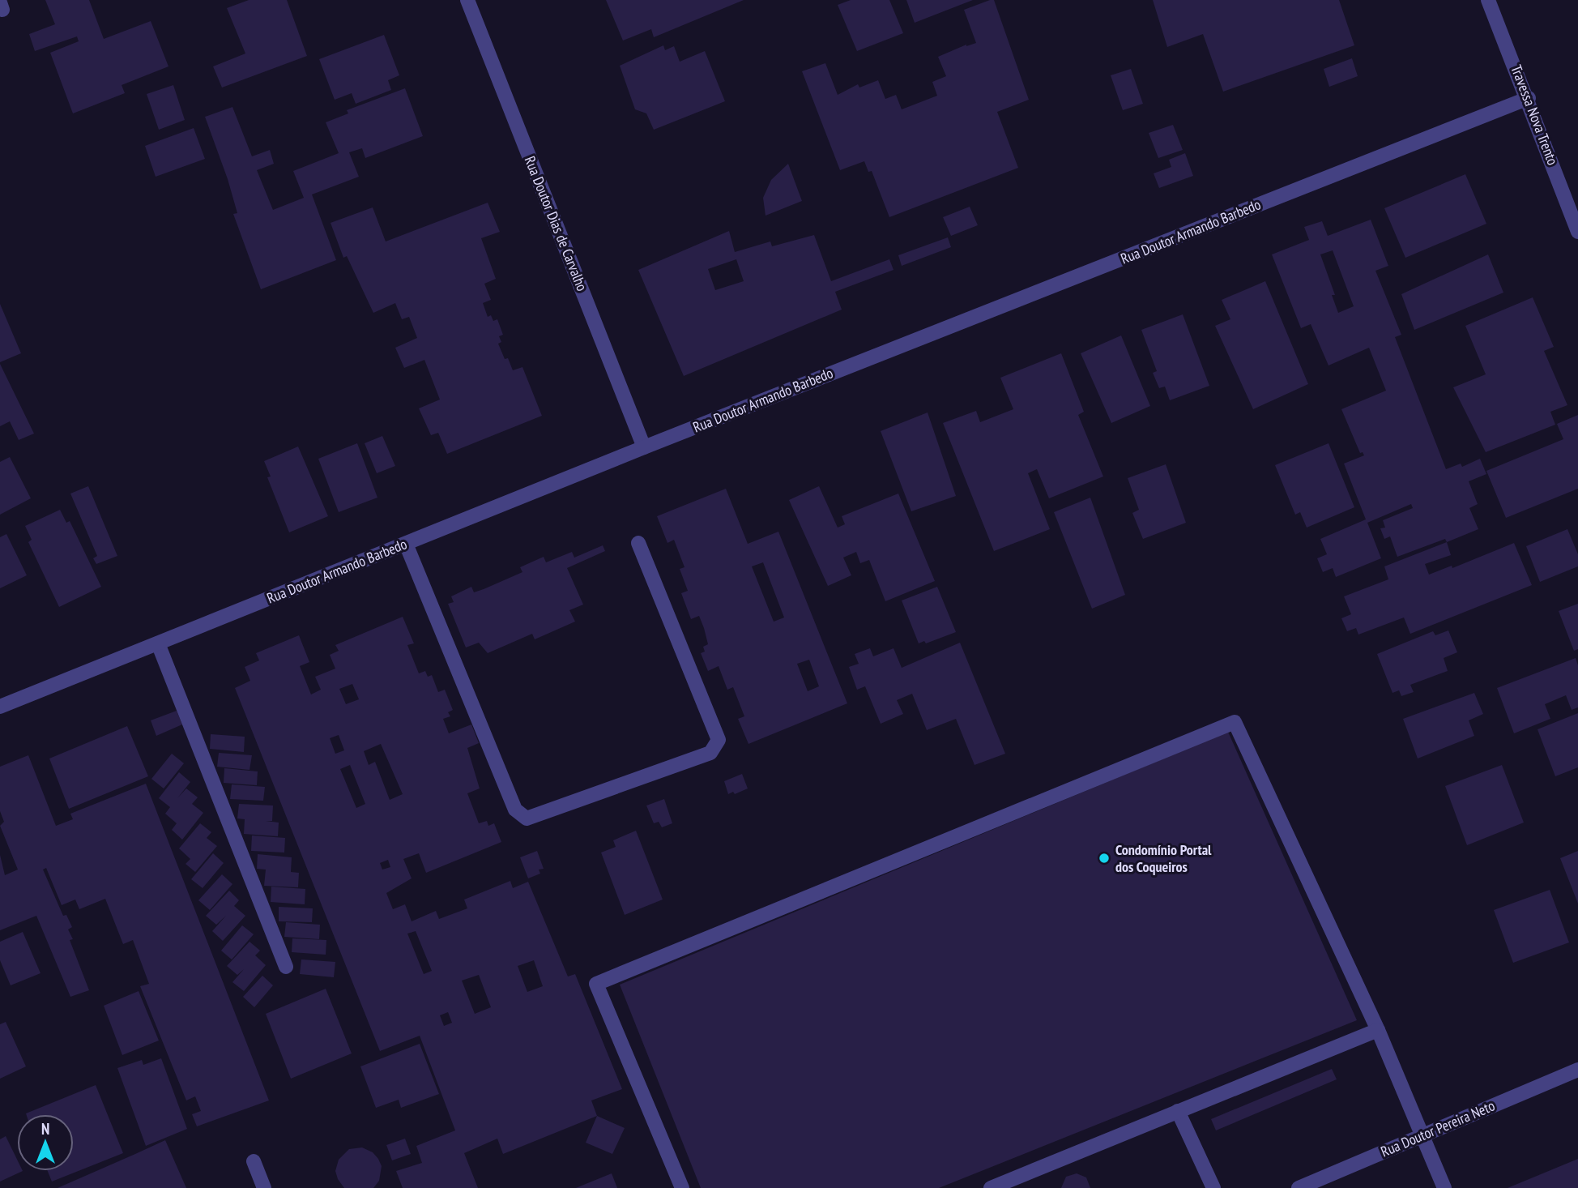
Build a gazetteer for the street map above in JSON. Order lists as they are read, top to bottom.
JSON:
{
  "streets": {
    "street": [
      "Travessa Nova Trento",
      "Rua Doutor Dias de Carvalho",
      "Rua Doutor Armando Barbedo",
      "Rua Doutor Pereira Neto"
    ]
  },
  "crossings": [
    ["Travessa Nova Trento", "Rua Doutor Armando Barbedo"],
    ["Rua Doutor Dias de Carvalho", "Rua Doutor Armando Barbedo"]
  ],
  "places": ["Condomínio Portal dos Coqueiros"],
  "north": "top"
}
